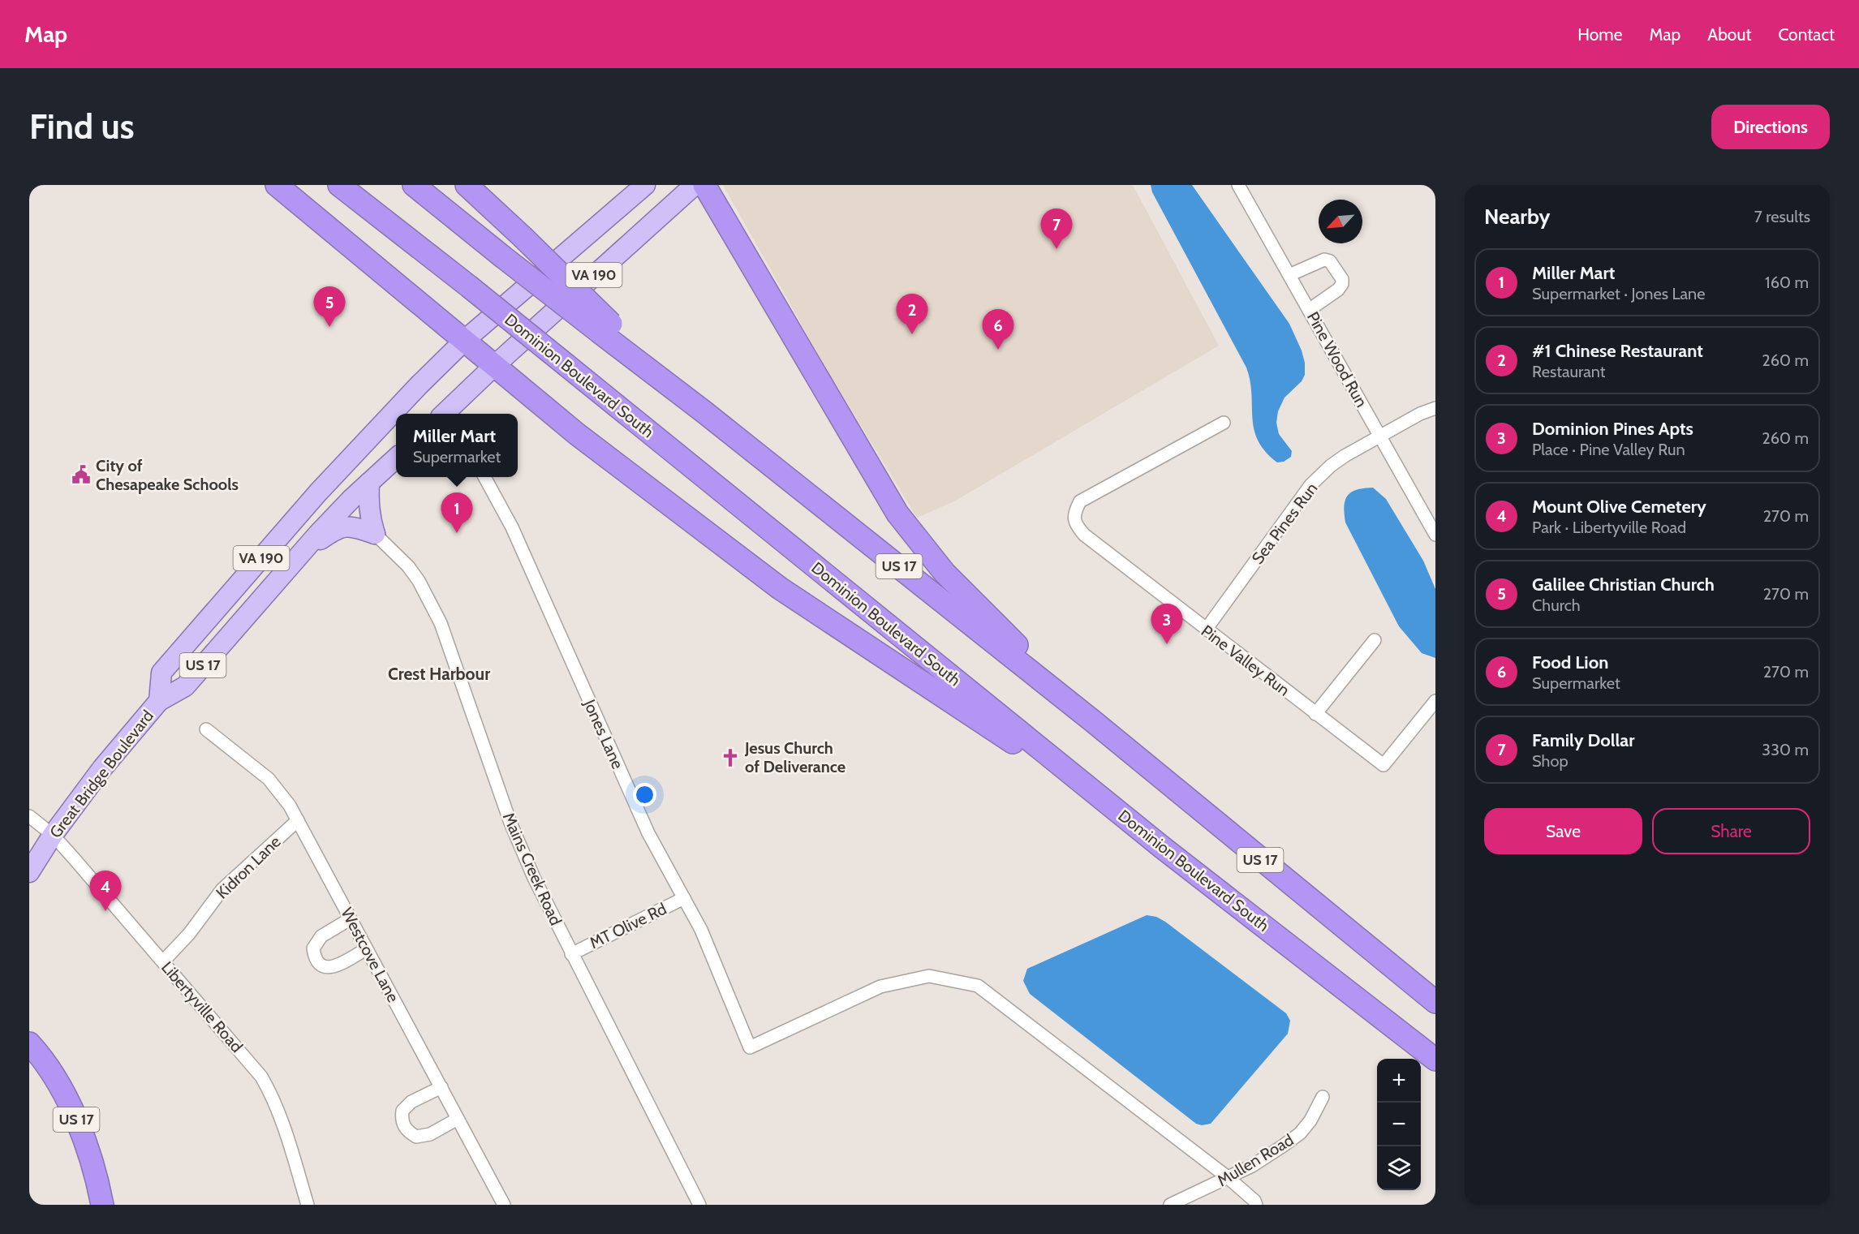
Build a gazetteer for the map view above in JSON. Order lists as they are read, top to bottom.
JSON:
{
  "streets": {
    "highway": ["Dominion Boulevard South", "US 17"],
    "main road": ["VA 190", "Great Bridge Boulevard"],
    "street": [
      "Pine Wood Run",
      "Sea Pines Run",
      "Pine Valley Run",
      "Jones Lane",
      "Kidron Lane",
      "Mains Creek Road",
      "MT Olive Rd",
      "Westcove Lane",
      "Libertyville Road",
      "Mullen Road"
    ]
  },
  "crossings": [
    ["Pine Wood Run", "Sea Pines Run"],
    ["Sea Pines Run", "Pine Valley Run"],
    ["Jones Lane", "MT Olive Rd"],
    ["Jones Lane", "Mullen Road"],
    ["Great Bridge Boulevard", "Libertyville Road"],
    ["Kidron Lane", "Westcove Lane"],
    ["Kidron Lane", "Libertyville Road"],
    ["Mains Creek Road", "MT Olive Rd"]
  ],
  "districts": ["Crest Harbour"],
  "places": {
    "public building": ["City of Chesapeake Schools"],
    "church": ["Jesus Church of Deliverance"]
  },
  "north": "bottom left",
  "page": {
    "header": "Map",
    "nav": [
      "Home",
      "Map",
      "About",
      "Contact"
    ],
    "buttons": [
      "Directions",
      ["Save", "Share"]
    ],
    "title": "Find us",
    "heading": ["Nearby", "7 results"],
    "pins": [
      "7",
      "5",
      "2",
      "6",
      "1",
      "3",
      "4"
    ],
    "list": [
      {
        "mark": "1",
        "name": "Miller Mart",
        "note": "Supermarket · Jones Lane",
        "value": "160 m"
      },
      {
        "mark": "2",
        "name": "#1 Chinese Restaurant",
        "note": "Restaurant",
        "value": "260 m"
      },
      {
        "mark": "3",
        "name": "Dominion Pines Apts",
        "note": "Place · Pine Valley Run",
        "value": "260 m"
      },
      {
        "mark": "4",
        "name": "Mount Olive Cemetery",
        "note": "Park · Libertyville Road",
        "value": "270 m"
      },
      {
        "mark": "5",
        "name": "Galilee Christian Church",
        "note": "Church",
        "value": "270 m"
      },
      {
        "mark": "6",
        "name": "Food Lion",
        "note": "Supermarket",
        "value": "270 m"
      },
      {
        "mark": "7",
        "name": "Family Dollar",
        "note": "Shop",
        "value": "330 m"
      }
    ],
    "popup": ["Miller Mart", "Supermarket"],
    "map_buttons": ["+", "−"]
  }
}
